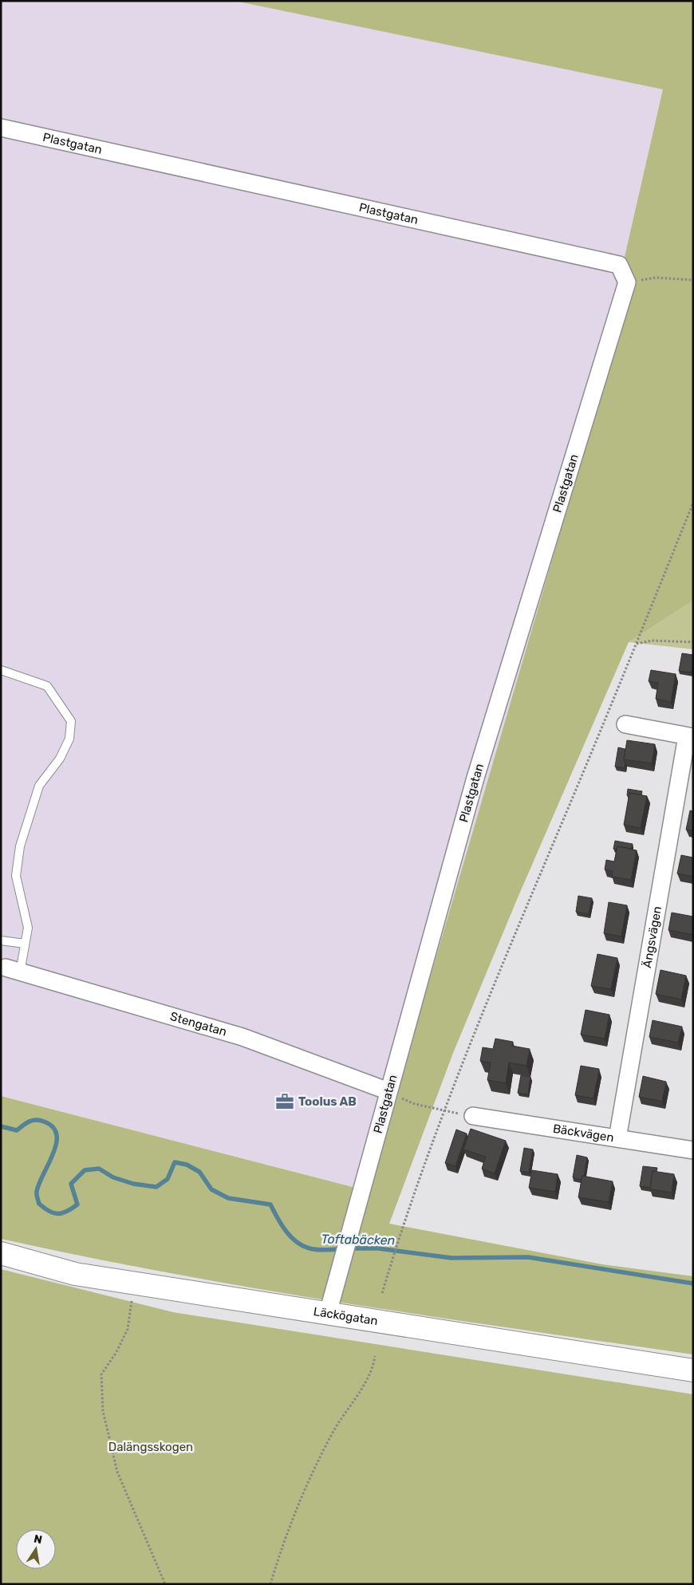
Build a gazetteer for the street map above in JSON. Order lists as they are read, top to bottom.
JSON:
{
  "streets": {
    "main road": ["Läckögatan"],
    "street": [
      "Plastgatan",
      "Ängsvägen",
      "Stengatan",
      "Bäckvägen"
    ]
  },
  "crossings": [
    ["Plastgatan", "Stengatan"],
    ["Plastgatan", "Läckögatan"],
    ["Ängsvägen", "Bäckvägen"]
  ],
  "water": ["Toftabäcken"],
  "parks": ["Dalängsskogen"],
  "places": {
    "office": ["Toolus AB"]
  },
  "north": "top"
}
